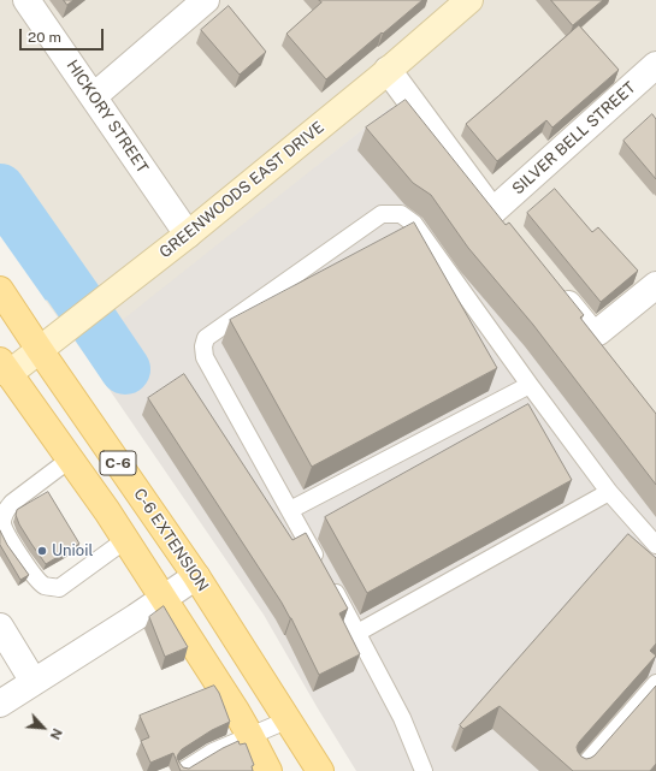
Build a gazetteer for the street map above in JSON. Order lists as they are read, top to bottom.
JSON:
{
  "streets": {
    "main road": ["C-6", "C-6 EXTENSION"],
    "street": ["HICKORY STREET", "SILVER BELL STREET", "GREENWOODS EAST DRIVE"]
  },
  "crossings": [
    ["HICKORY STREET", "GREENWOODS EAST DRIVE"],
    ["SILVER BELL STREET", "GREENWOODS EAST DRIVE"],
    ["GREENWOODS EAST DRIVE", "C-6"],
    ["GREENWOODS EAST DRIVE", "C-6 EXTENSION"]
  ],
  "places": ["Unioil"],
  "scale_bar": "20 m",
  "north": "bottom right"
}
